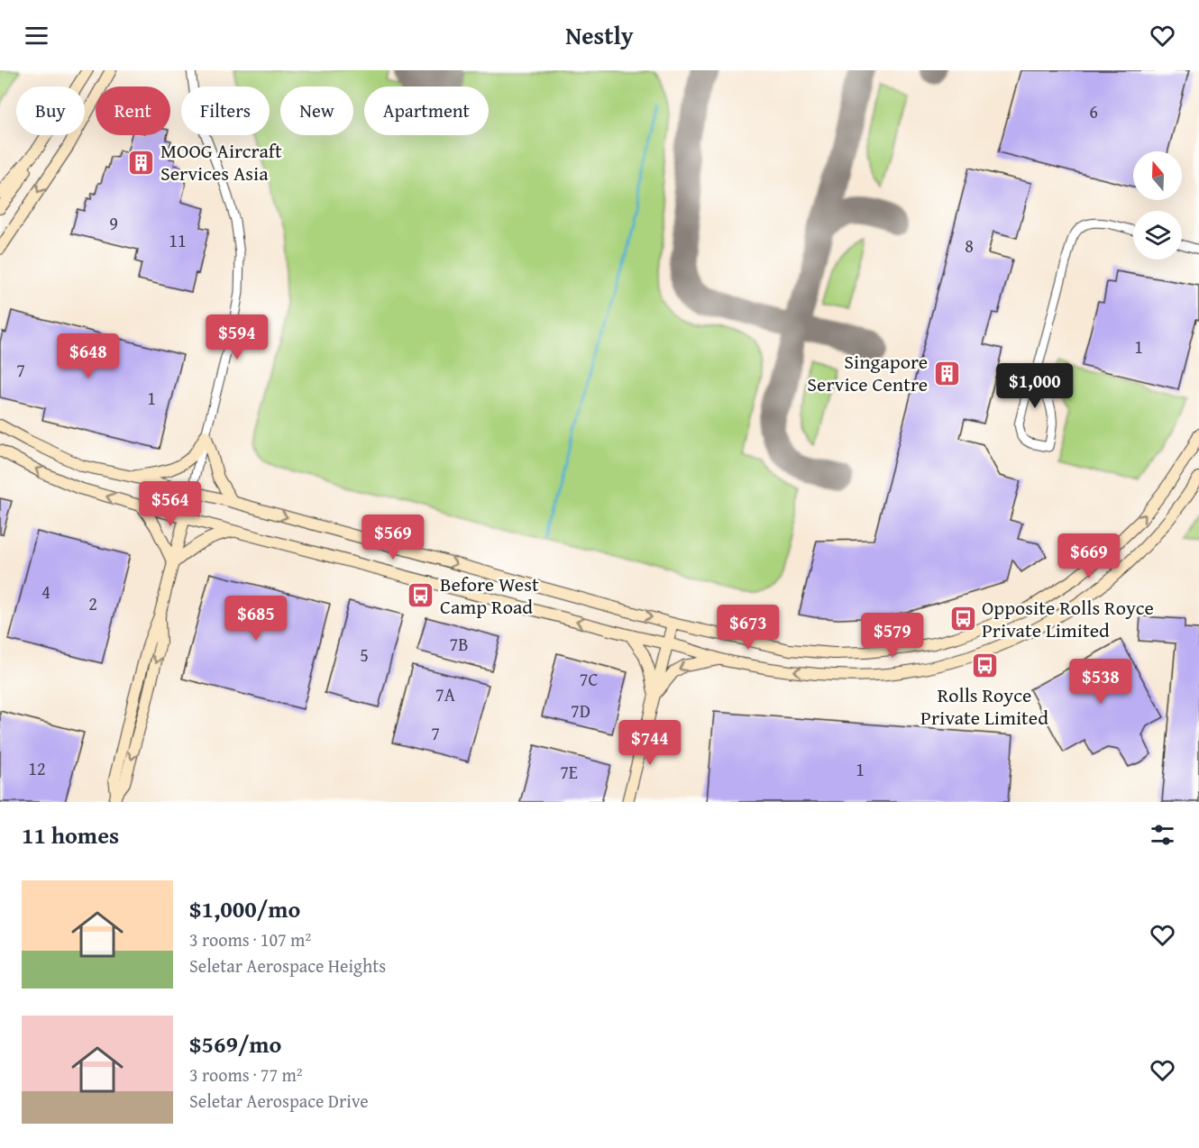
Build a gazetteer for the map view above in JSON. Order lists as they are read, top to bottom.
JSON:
{
  "places": {
    "building": ["MOOG Aircraft Services Asia", "Singapore Service Centre"],
    "bus stop": ["Before West Camp Road", "Opposite Rolls Royce Private Limited", "Rolls Royce Private Limited"]
  },
  "house_numbers": [
    "6",
    "9",
    "11",
    "8",
    "1",
    "7",
    "1",
    "4",
    "2",
    "7B",
    "5",
    "7C",
    "7A",
    "7D",
    "7",
    "12",
    "1",
    "7E"
  ],
  "north": "top",
  "page": {
    "header": "Nestly",
    "chip": [
      "Buy",
      "Rent",
      "Filters",
      "New",
      "Apartment"
    ],
    "price": [
      "$594",
      "$648",
      "$1,000",
      "$564",
      "$569",
      "$669",
      "$685",
      "$673",
      "$579",
      "$538",
      "$744"
    ],
    "heading": "11 homes",
    "list": [
      {
        "name": "$1,000/mo",
        "note": "3 rooms · 107 m² · Seletar Aerospace Heights"
      },
      {
        "name": "$569/mo",
        "note": "3 rooms · 77 m² · Seletar Aerospace Drive"
      }
    ]
  }
}
